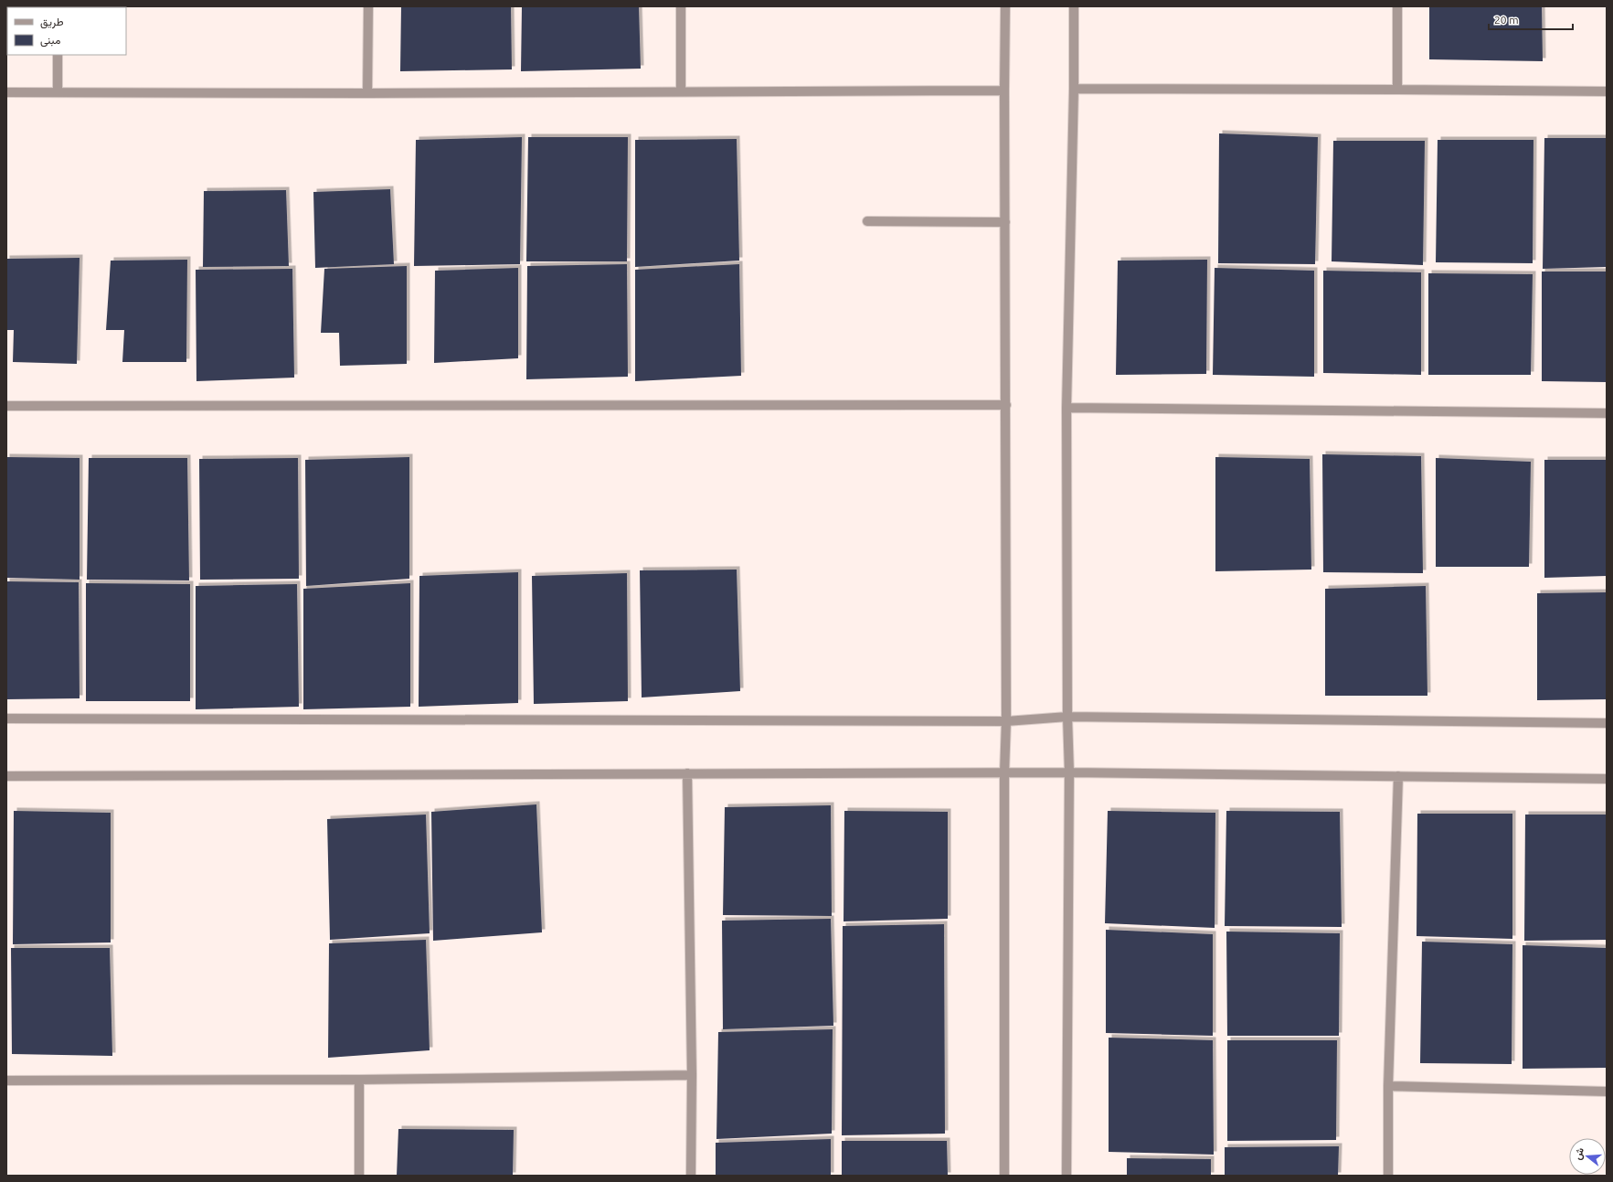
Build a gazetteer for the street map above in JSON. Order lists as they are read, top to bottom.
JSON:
{
  "legend": ["طريق", "مبنى"],
  "scale_bar": "20 m",
  "north": "left"
}
